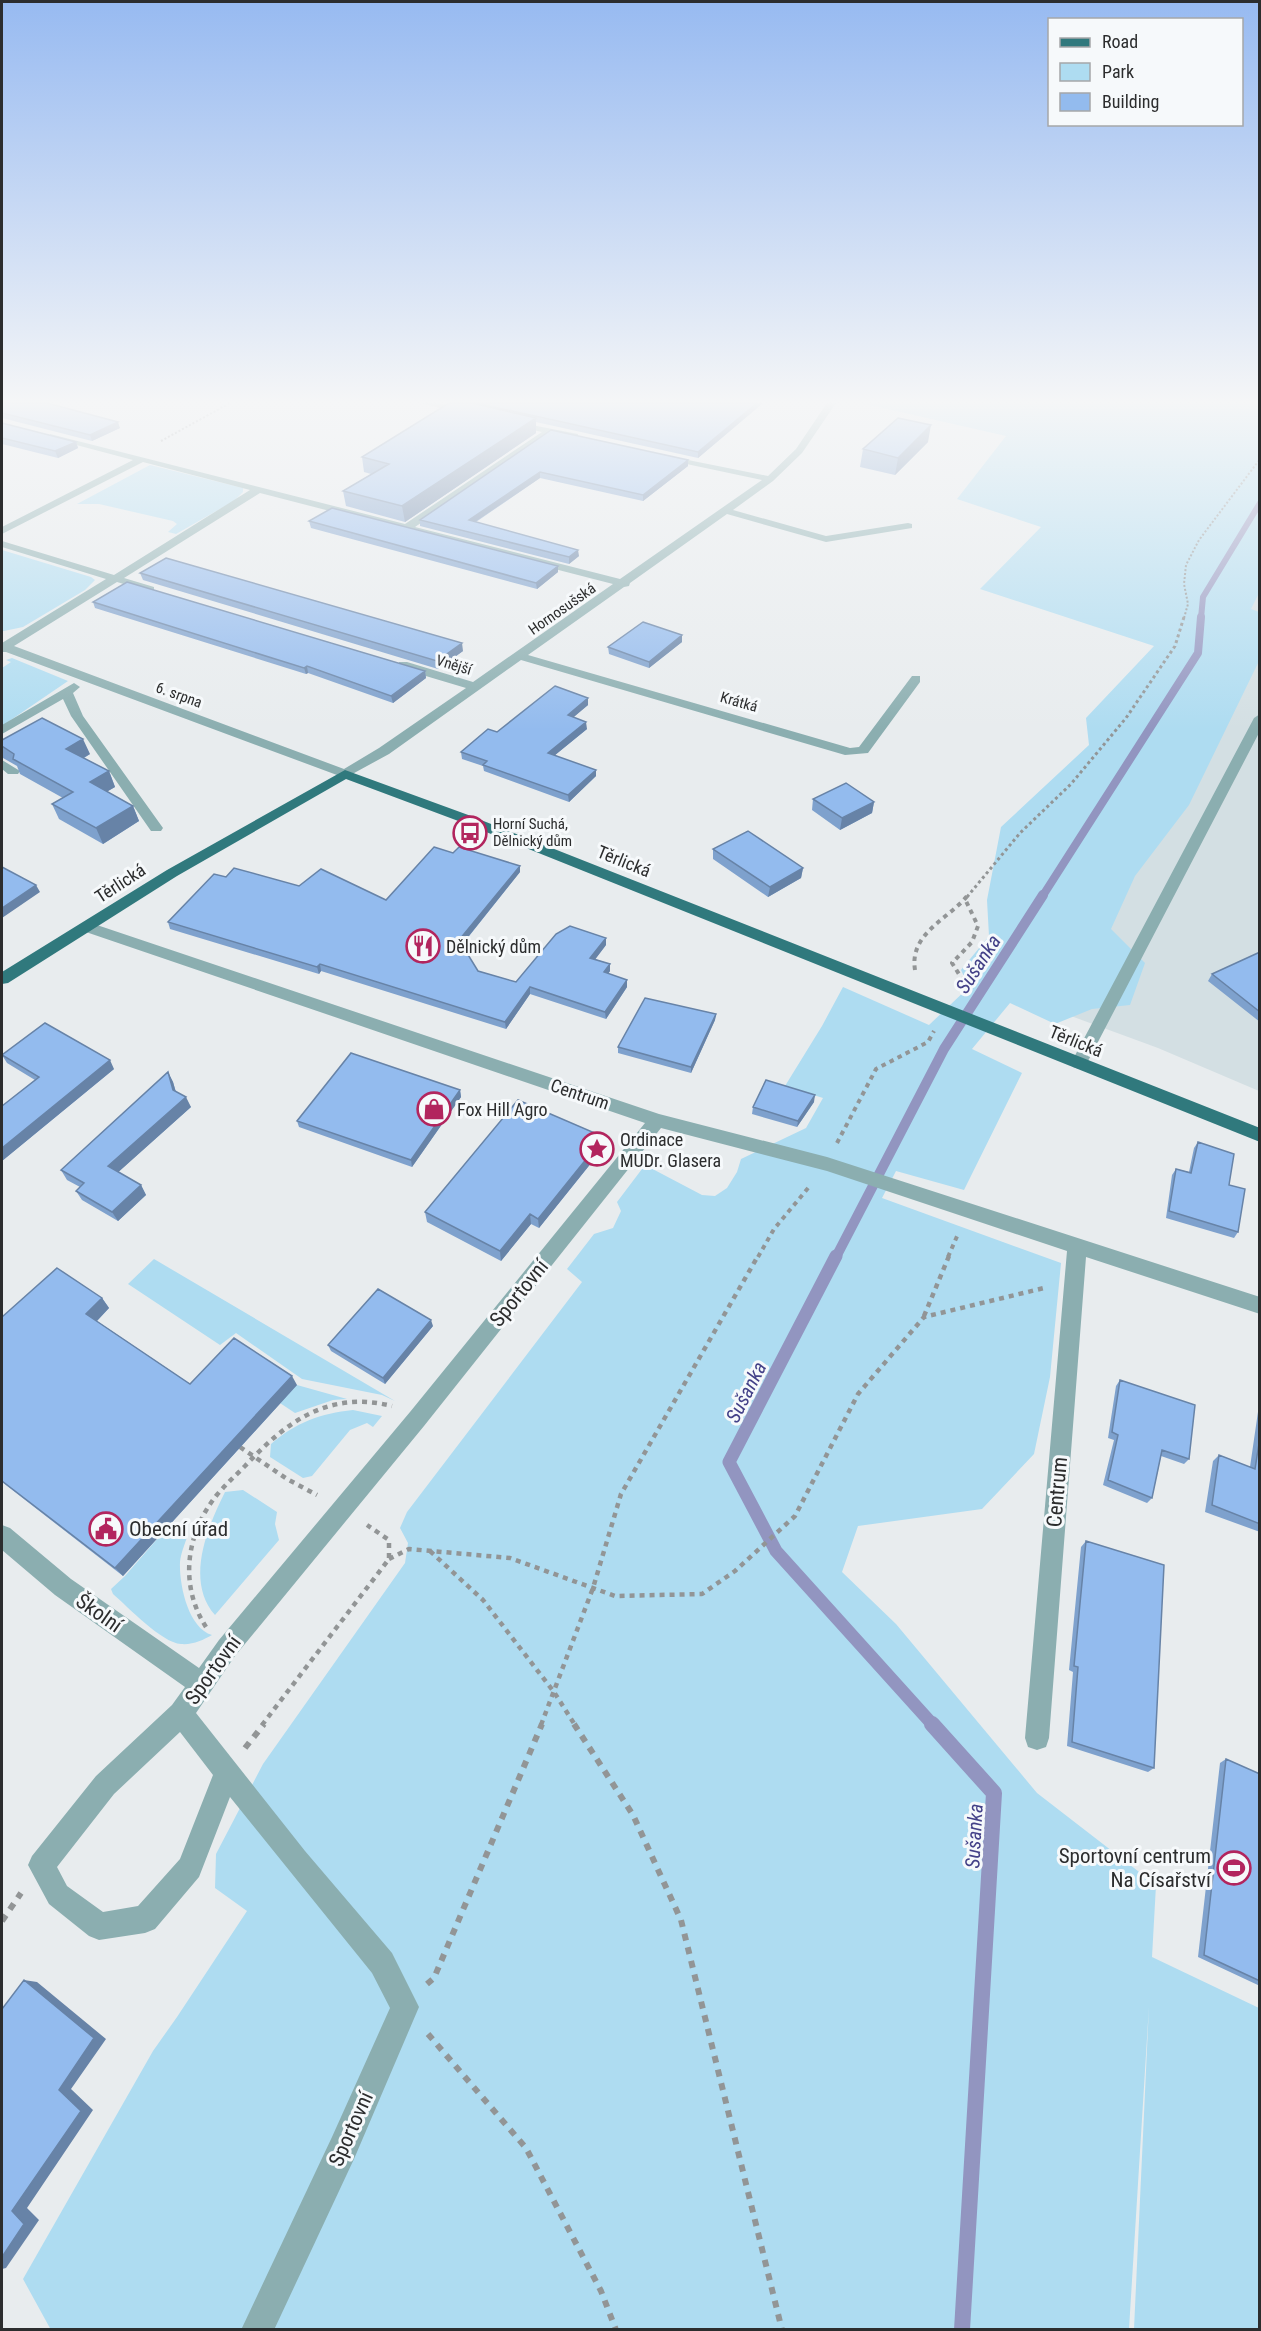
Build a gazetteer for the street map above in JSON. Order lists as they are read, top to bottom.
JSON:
{
  "streets": {
    "main road": ["Těrlická"],
    "street": [
      "Hornosušská",
      "Vnější",
      "6. srpna",
      "Krátká",
      "Centrum",
      "Sportovní",
      "Školní"
    ]
  },
  "crossings": [
    ["Hornosušská", "Vnější"],
    ["Hornosušská", "6. srpna"],
    ["Hornosušská", "Krátká"],
    ["Hornosušská", "Těrlická"],
    ["6. srpna", "Těrlická"],
    ["Těrlická", "Centrum"],
    ["Centrum", "Sportovní"],
    ["Sportovní", "Školní"]
  ],
  "water": ["Sušanka"],
  "places": {
    "bus stop": ["Horní Suchá, Dělnický dům"],
    "restaurant": ["Dělnický dům"],
    "shop": ["Fox Hill Agro"],
    "place": ["Ordinace MUDr. Glasera"],
    "public building": ["Obecní úřad"],
    "sports": ["Sportovní centrum Na Císařství"]
  },
  "legend": ["Road", "Park", "Building"]
}
